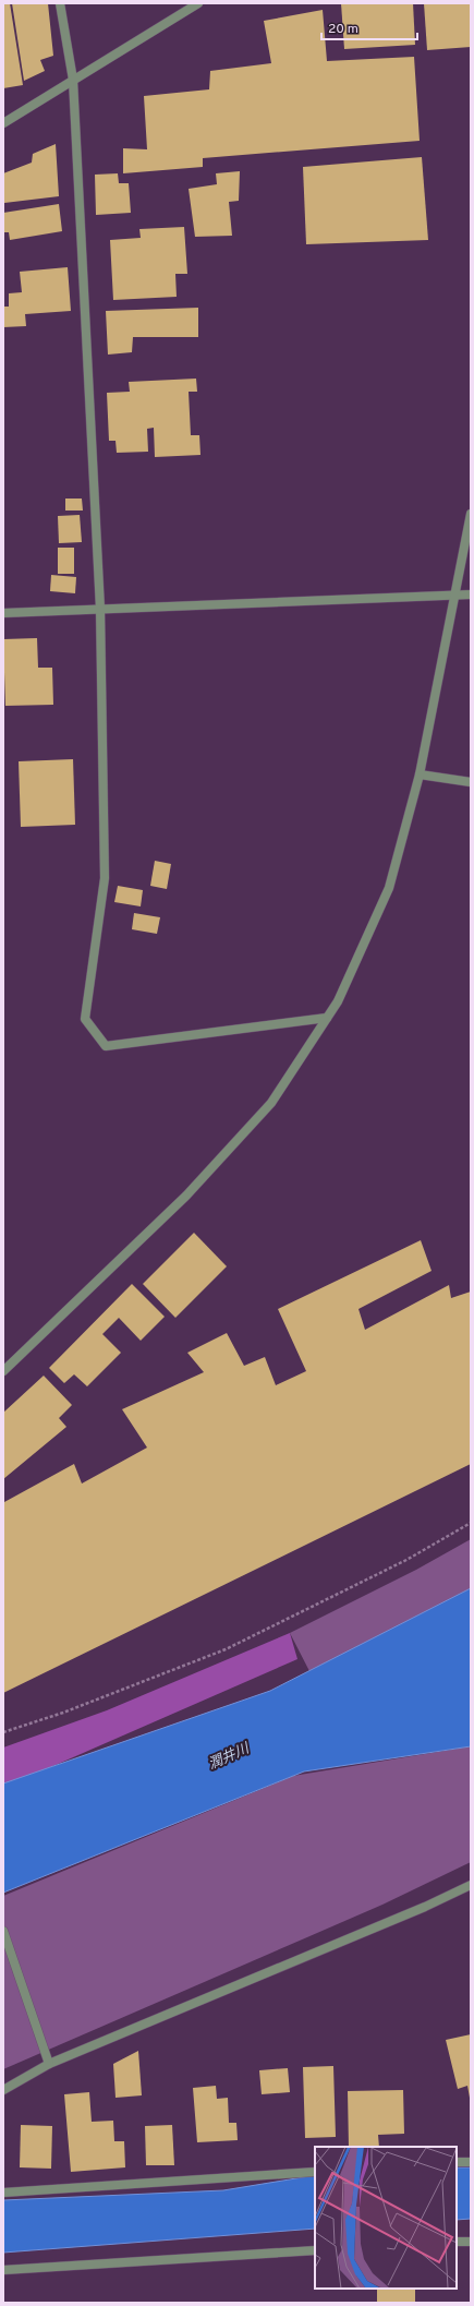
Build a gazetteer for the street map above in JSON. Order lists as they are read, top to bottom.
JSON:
{
  "water": ["潤井川"],
  "scale_bar": "20 m"
}
